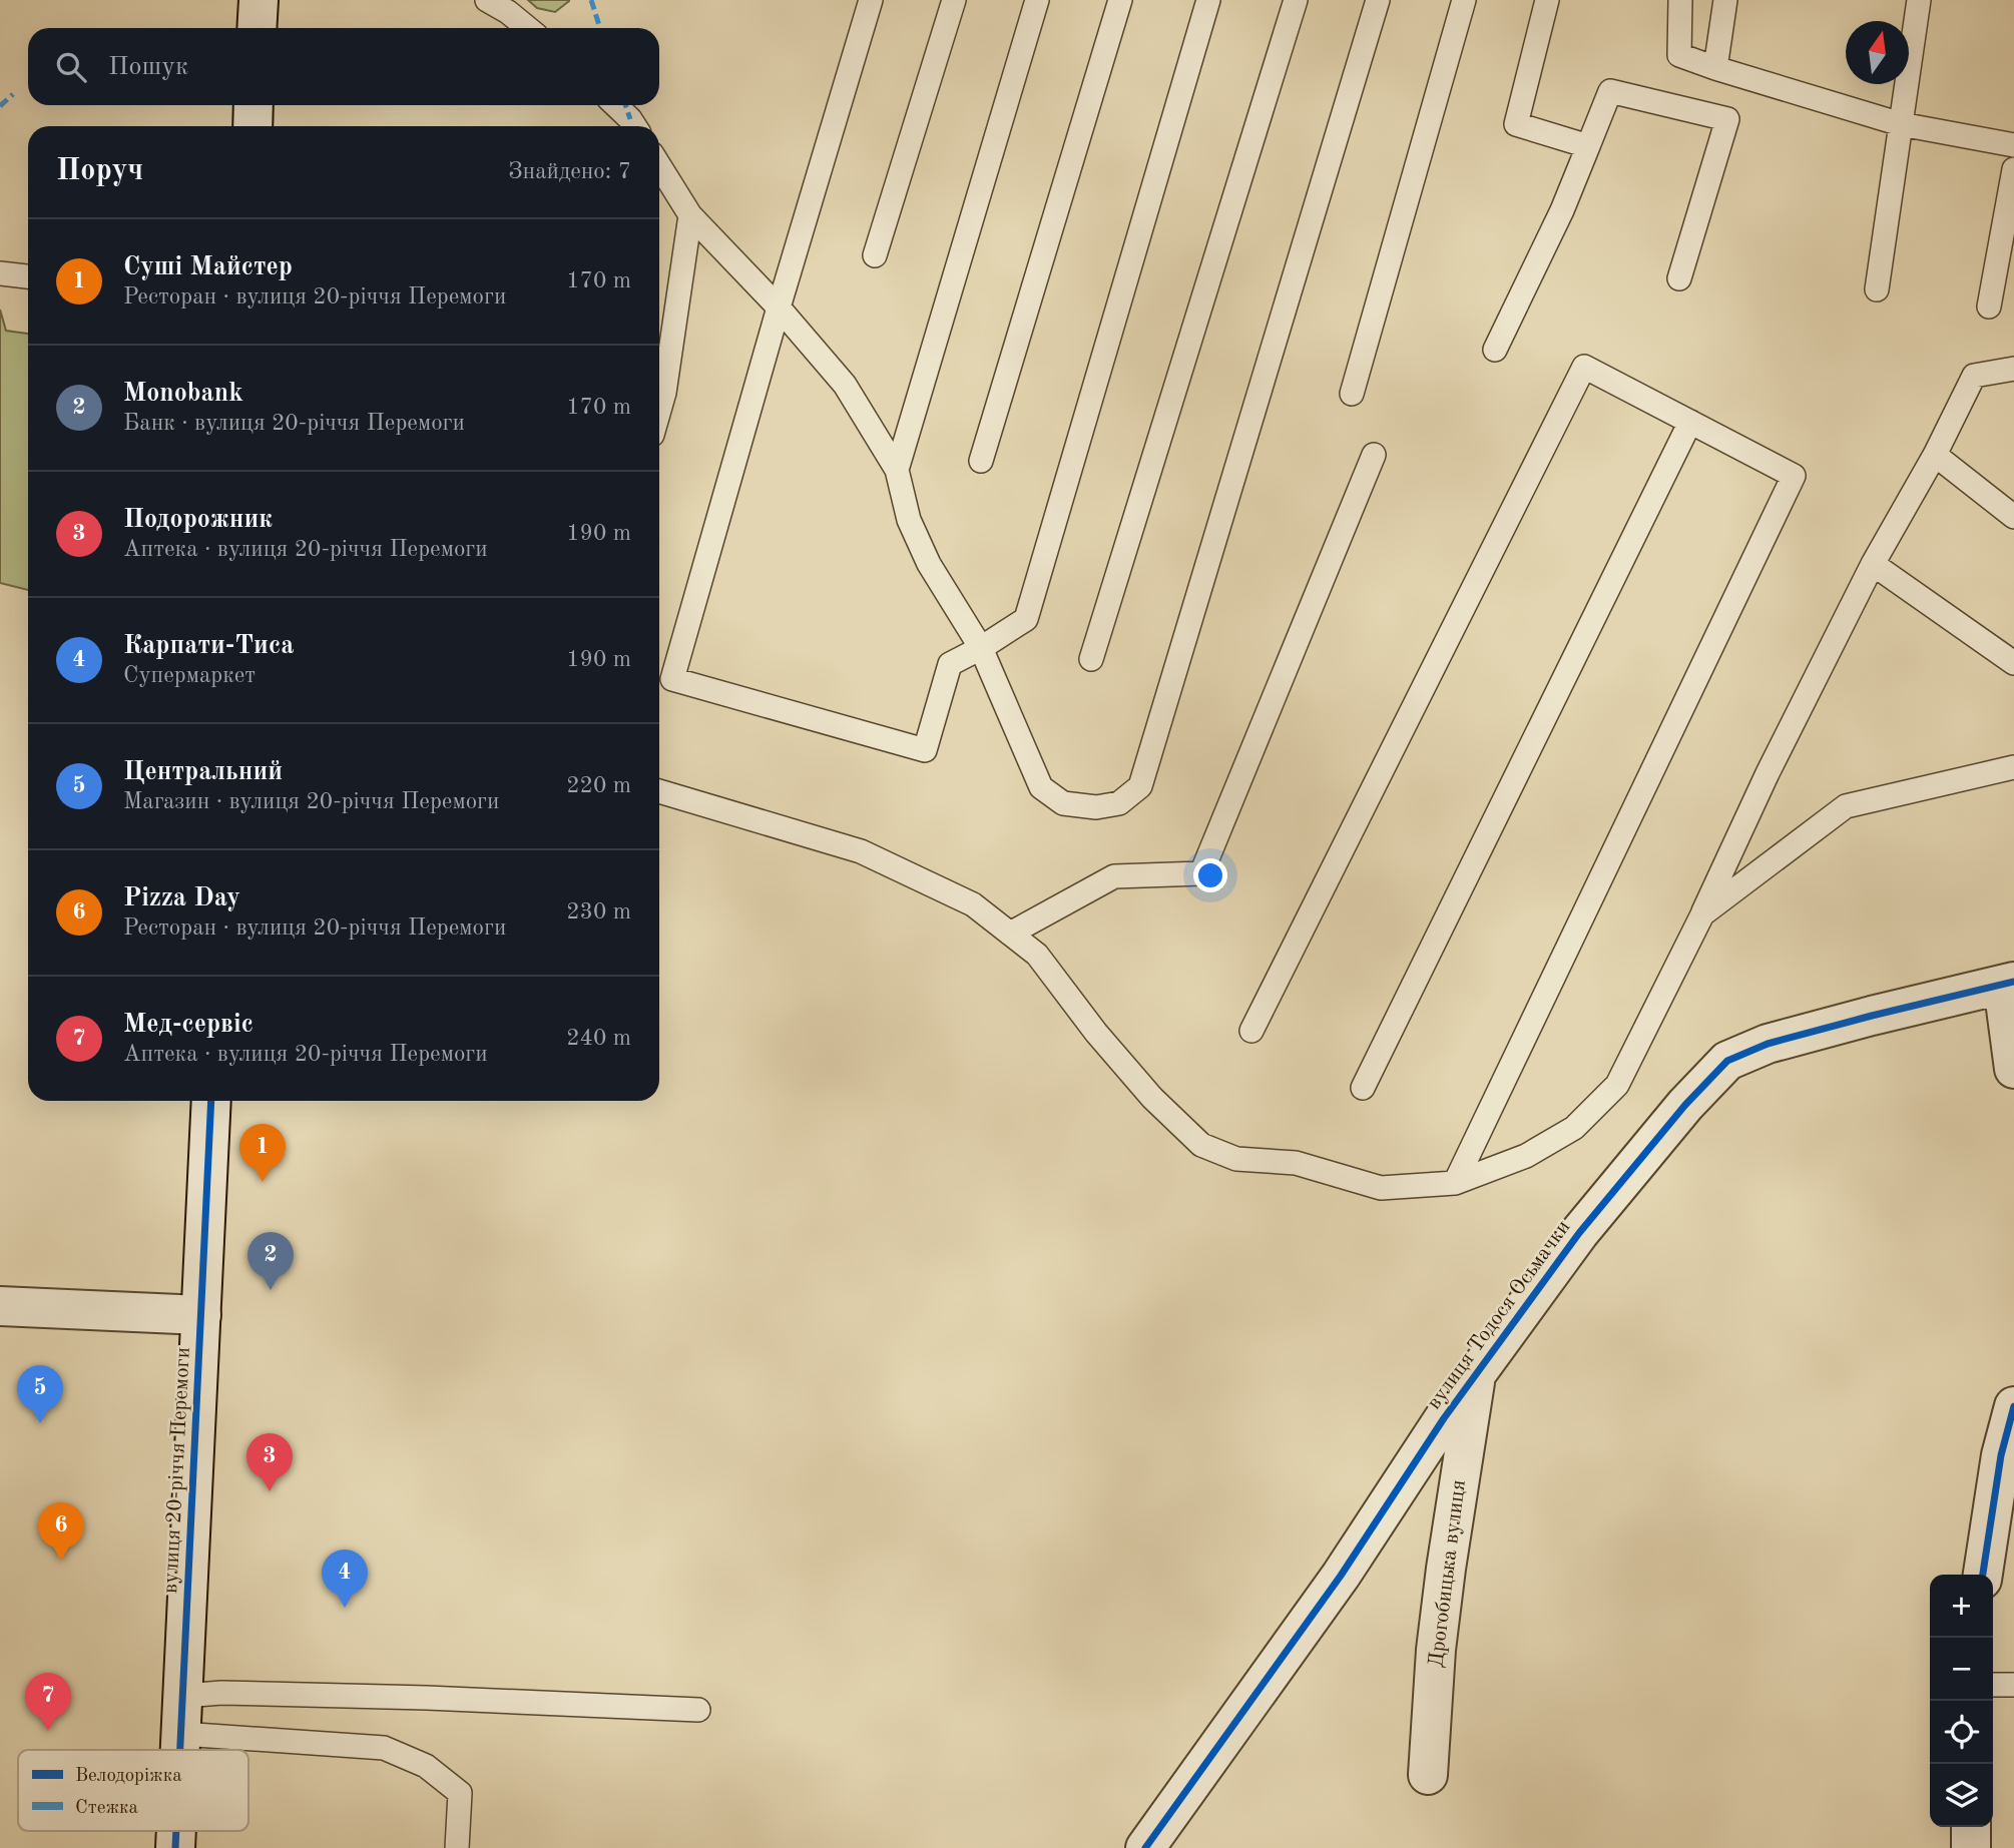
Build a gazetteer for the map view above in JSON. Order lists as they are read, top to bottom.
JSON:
{
  "streets": {
    "street": ["вулиця Тодося Осьмачки", "вулиця 20-річчя Перемоги", "Дрогобицька вулиця"]
  },
  "crossings": [
    ["вулиця Тодося Осьмачки", "Дрогобицька вулиця"]
  ],
  "legend": ["Велодоріжка", "Стежка"],
  "north": "top",
  "page": {
    "search": "Пошук",
    "heading": ["Поруч", "Знайдено: 7"],
    "list": [
      {
        "mark": "1",
        "name": "Суші Майстер",
        "note": "Ресторан · вулиця 20-річчя Перемоги",
        "value": "170 m"
      },
      {
        "mark": "2",
        "name": "Monobank",
        "note": "Банк · вулиця 20-річчя Перемоги",
        "value": "170 m"
      },
      {
        "mark": "3",
        "name": "Подорожник",
        "note": "Аптека · вулиця 20-річчя Перемоги",
        "value": "190 m"
      },
      {
        "mark": "4",
        "name": "Карпати-Тиса",
        "note": "Супермаркет",
        "value": "190 m"
      },
      {
        "mark": "5",
        "name": "Центральний",
        "note": "Магазин · вулиця 20-річчя Перемоги",
        "value": "220 m"
      },
      {
        "mark": "6",
        "name": "Pizza Day",
        "note": "Ресторан · вулиця 20-річчя Перемоги",
        "value": "230 m"
      },
      {
        "mark": "7",
        "name": "Мед-сервіс",
        "note": "Аптека · вулиця 20-річчя Перемоги",
        "value": "240 m"
      }
    ],
    "pins": [
      "1",
      "2",
      "5",
      "3",
      "6",
      "4",
      "7"
    ],
    "map_buttons": ["+", "−"]
  }
}
